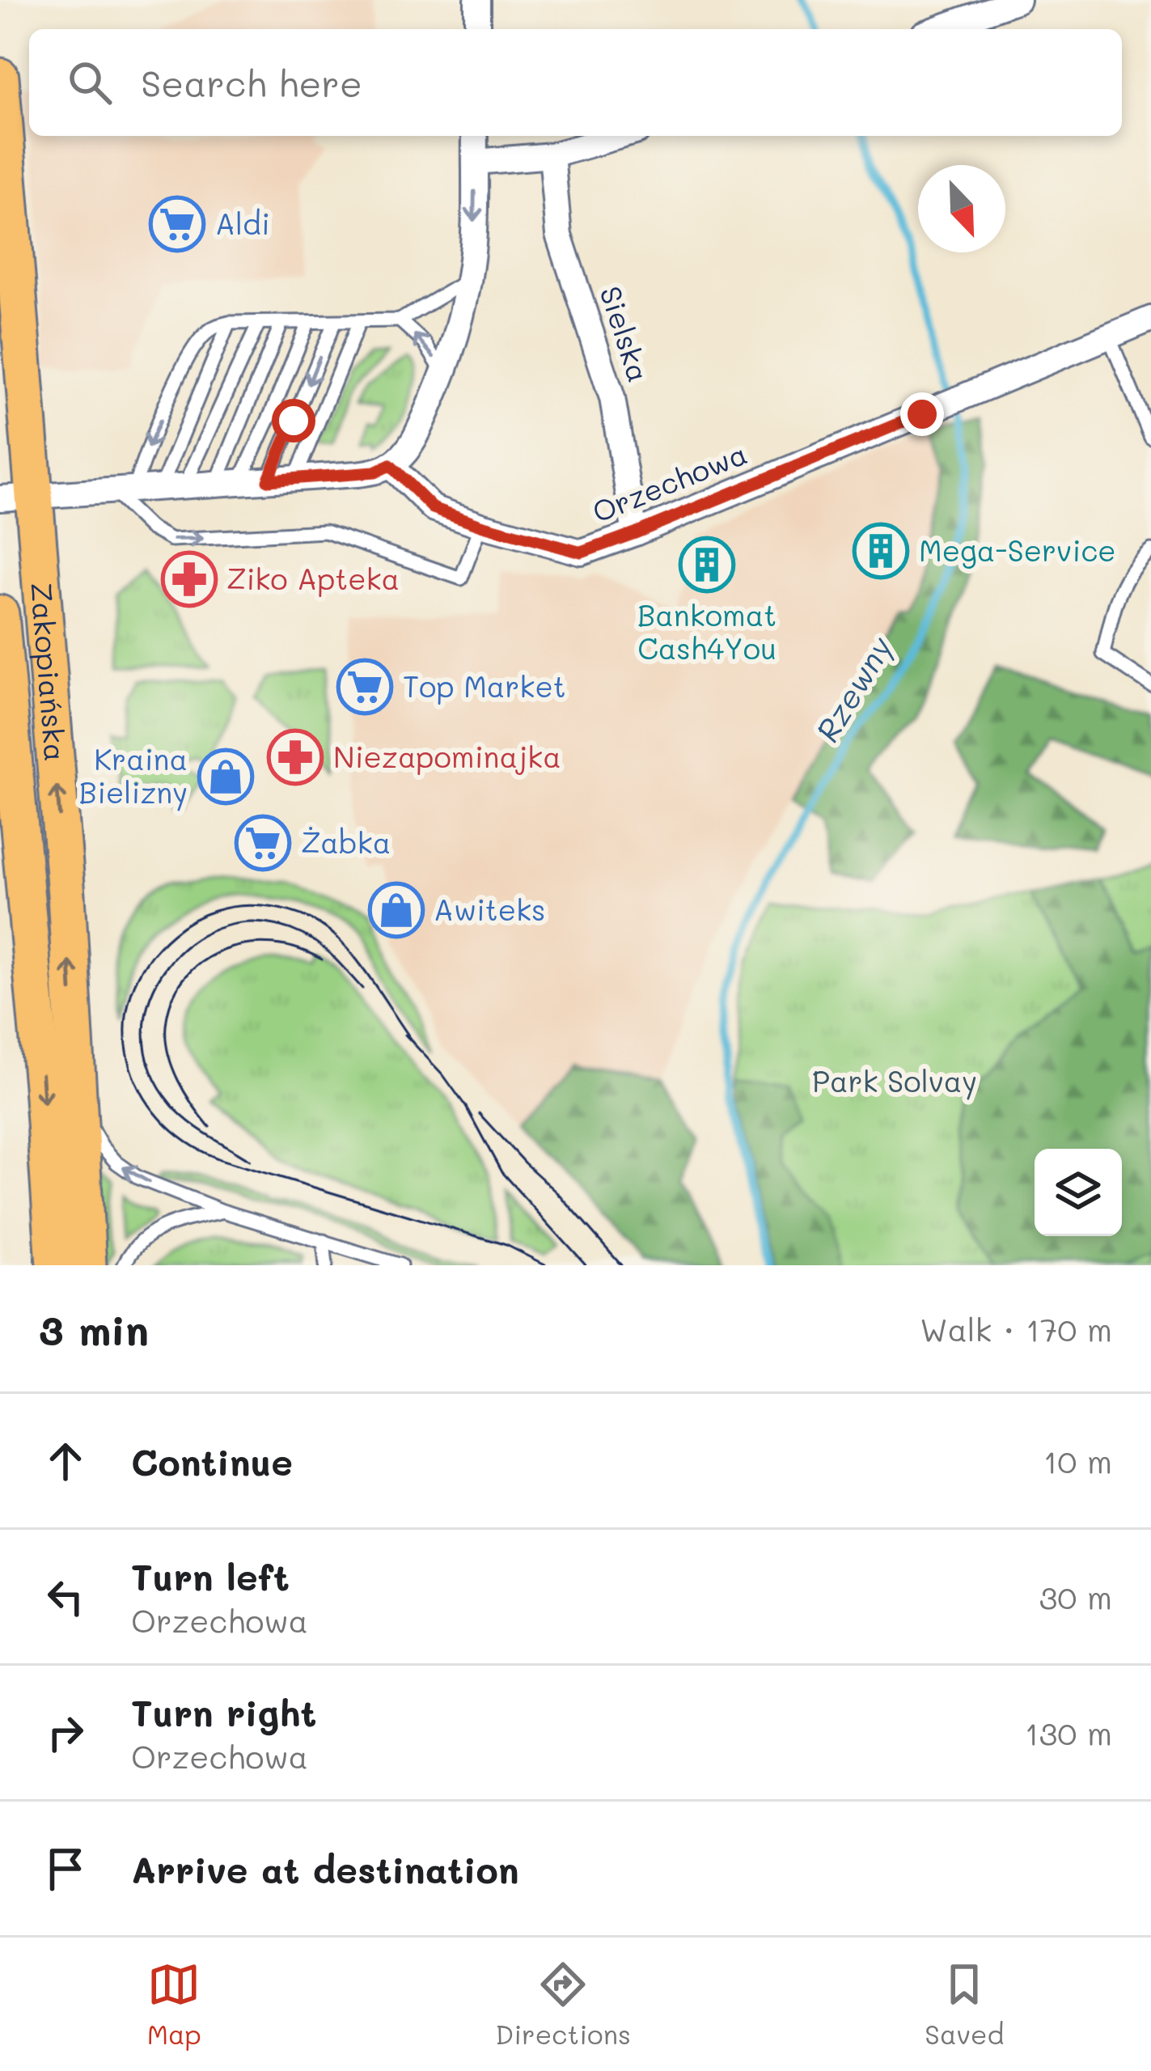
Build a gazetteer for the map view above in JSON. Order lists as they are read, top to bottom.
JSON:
{
  "streets": {
    "main road": ["Zakopiańska"],
    "street": ["Sielska", "Orzechowa"]
  },
  "crossings": [
    ["Sielska", "Orzechowa"]
  ],
  "water": ["Rzewny"],
  "parks": ["Park Solvay"],
  "places": {
    "supermarket": ["Aldi", "Top Market", "Żabka"],
    "building": ["Mega-Service", "Bankomat Cash4You"],
    "pharmacy": ["Ziko Apteka", "Niezapominajka"],
    "shop": ["Kraina Bielizny", "Awiteks"]
  },
  "north": "bottom right",
  "page": {
    "search": "Search here",
    "heading": ["3 min", "Walk · 170 m"],
    "list": [
      ["Continue", "10 m"],
      ["Turn left", "Orzechowa", "30 m"],
      ["Turn right", "Orzechowa", "130 m"],
      "Arrive at destination"
    ],
    "nav": ["Map", "Directions", "Saved"]
  }
}
